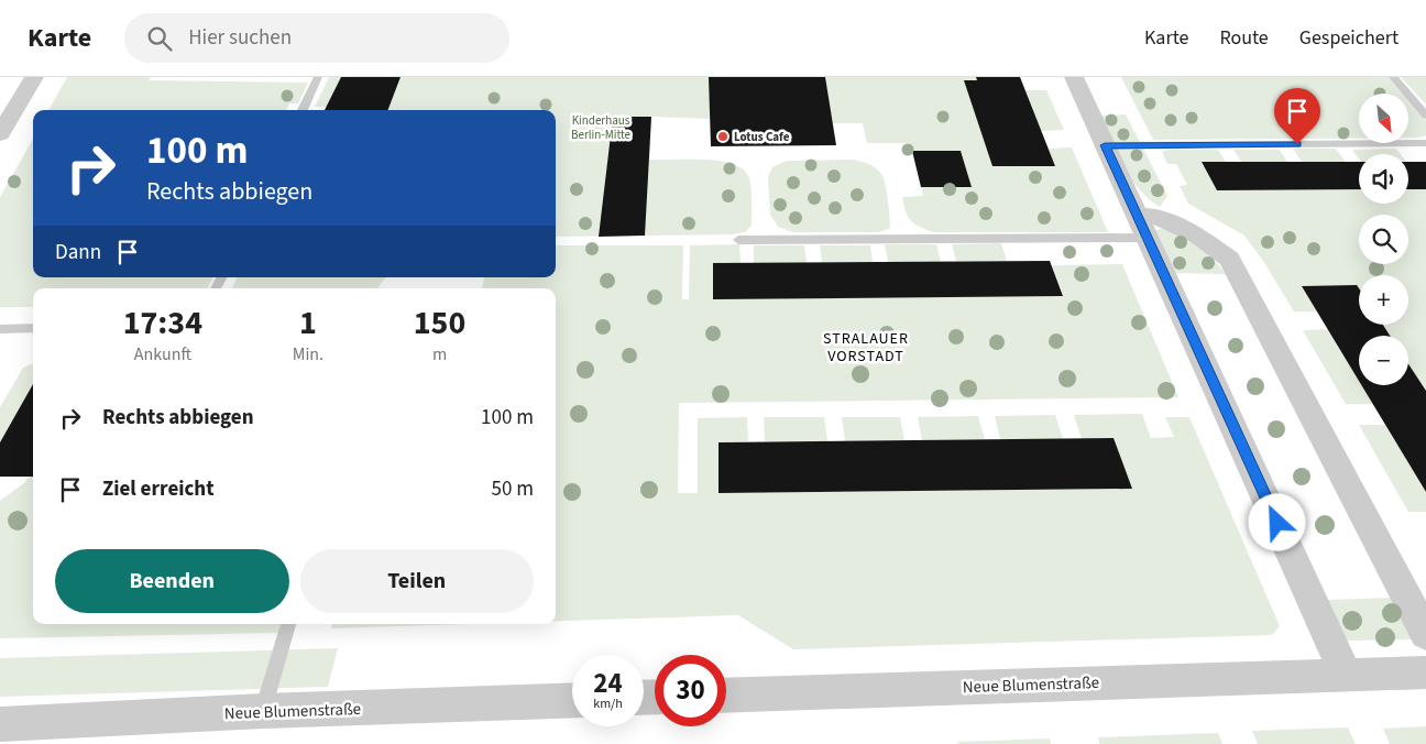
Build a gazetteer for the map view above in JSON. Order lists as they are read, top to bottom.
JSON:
{
  "streets": {
    "street": ["Neue Blumenstraße"]
  },
  "districts": ["STRALAUER VORSTADT"],
  "parks": ["Kinderhaus Berlin-Mitte"],
  "places": ["Lotus Cafe"],
  "north": "bottom right",
  "page": {
    "header": "Karte",
    "search": "Hier suchen",
    "nav": ["Karte", "Route", "Gespeichert"],
    "map_buttons": ["+", "−"],
    "turn": ["100 m", "Rechts abbiegen"],
    "then": "Dann",
    "eta": [
      "17:34",
      "Ankunft",
      "1",
      "Min.",
      "150",
      "m"
    ],
    "list": [
      {
        "name": "Rechts abbiegen",
        "value": "100 m"
      },
      {
        "name": "Ziel erreicht",
        "value": "50 m"
      }
    ],
    "buttons": ["Beenden", "Teilen"],
    "speed": "24 km/h",
    "limit": "30"
  }
}
